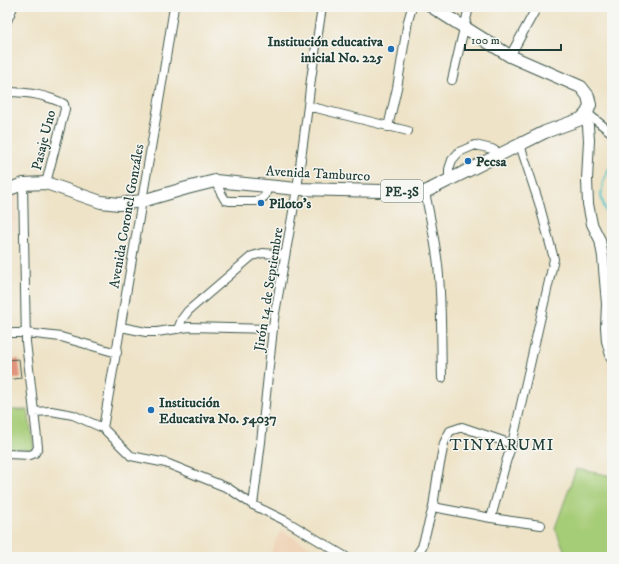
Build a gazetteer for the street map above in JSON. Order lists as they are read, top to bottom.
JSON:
{
  "streets": {
    "highway": ["Avenida Tamburco", "PE-3S"],
    "street": ["Pasaje Uno", "Avenida Coronel Gonzáles", "Jirón 14 de Septiembre"]
  },
  "crossings": [
    ["Pasaje Uno", "Avenida Tamburco"],
    ["Avenida Tamburco", "Avenida Coronel Gonzáles"],
    ["Avenida Tamburco", "Jirón 14 de Septiembre"]
  ],
  "districts": ["TINYARUMI"],
  "places": [
    "Institución educativa inicial No. 225",
    "Pecsa",
    "Piloto's",
    "Institución Educativa No. 54037"
  ],
  "scale_bar": "100 m"
}
